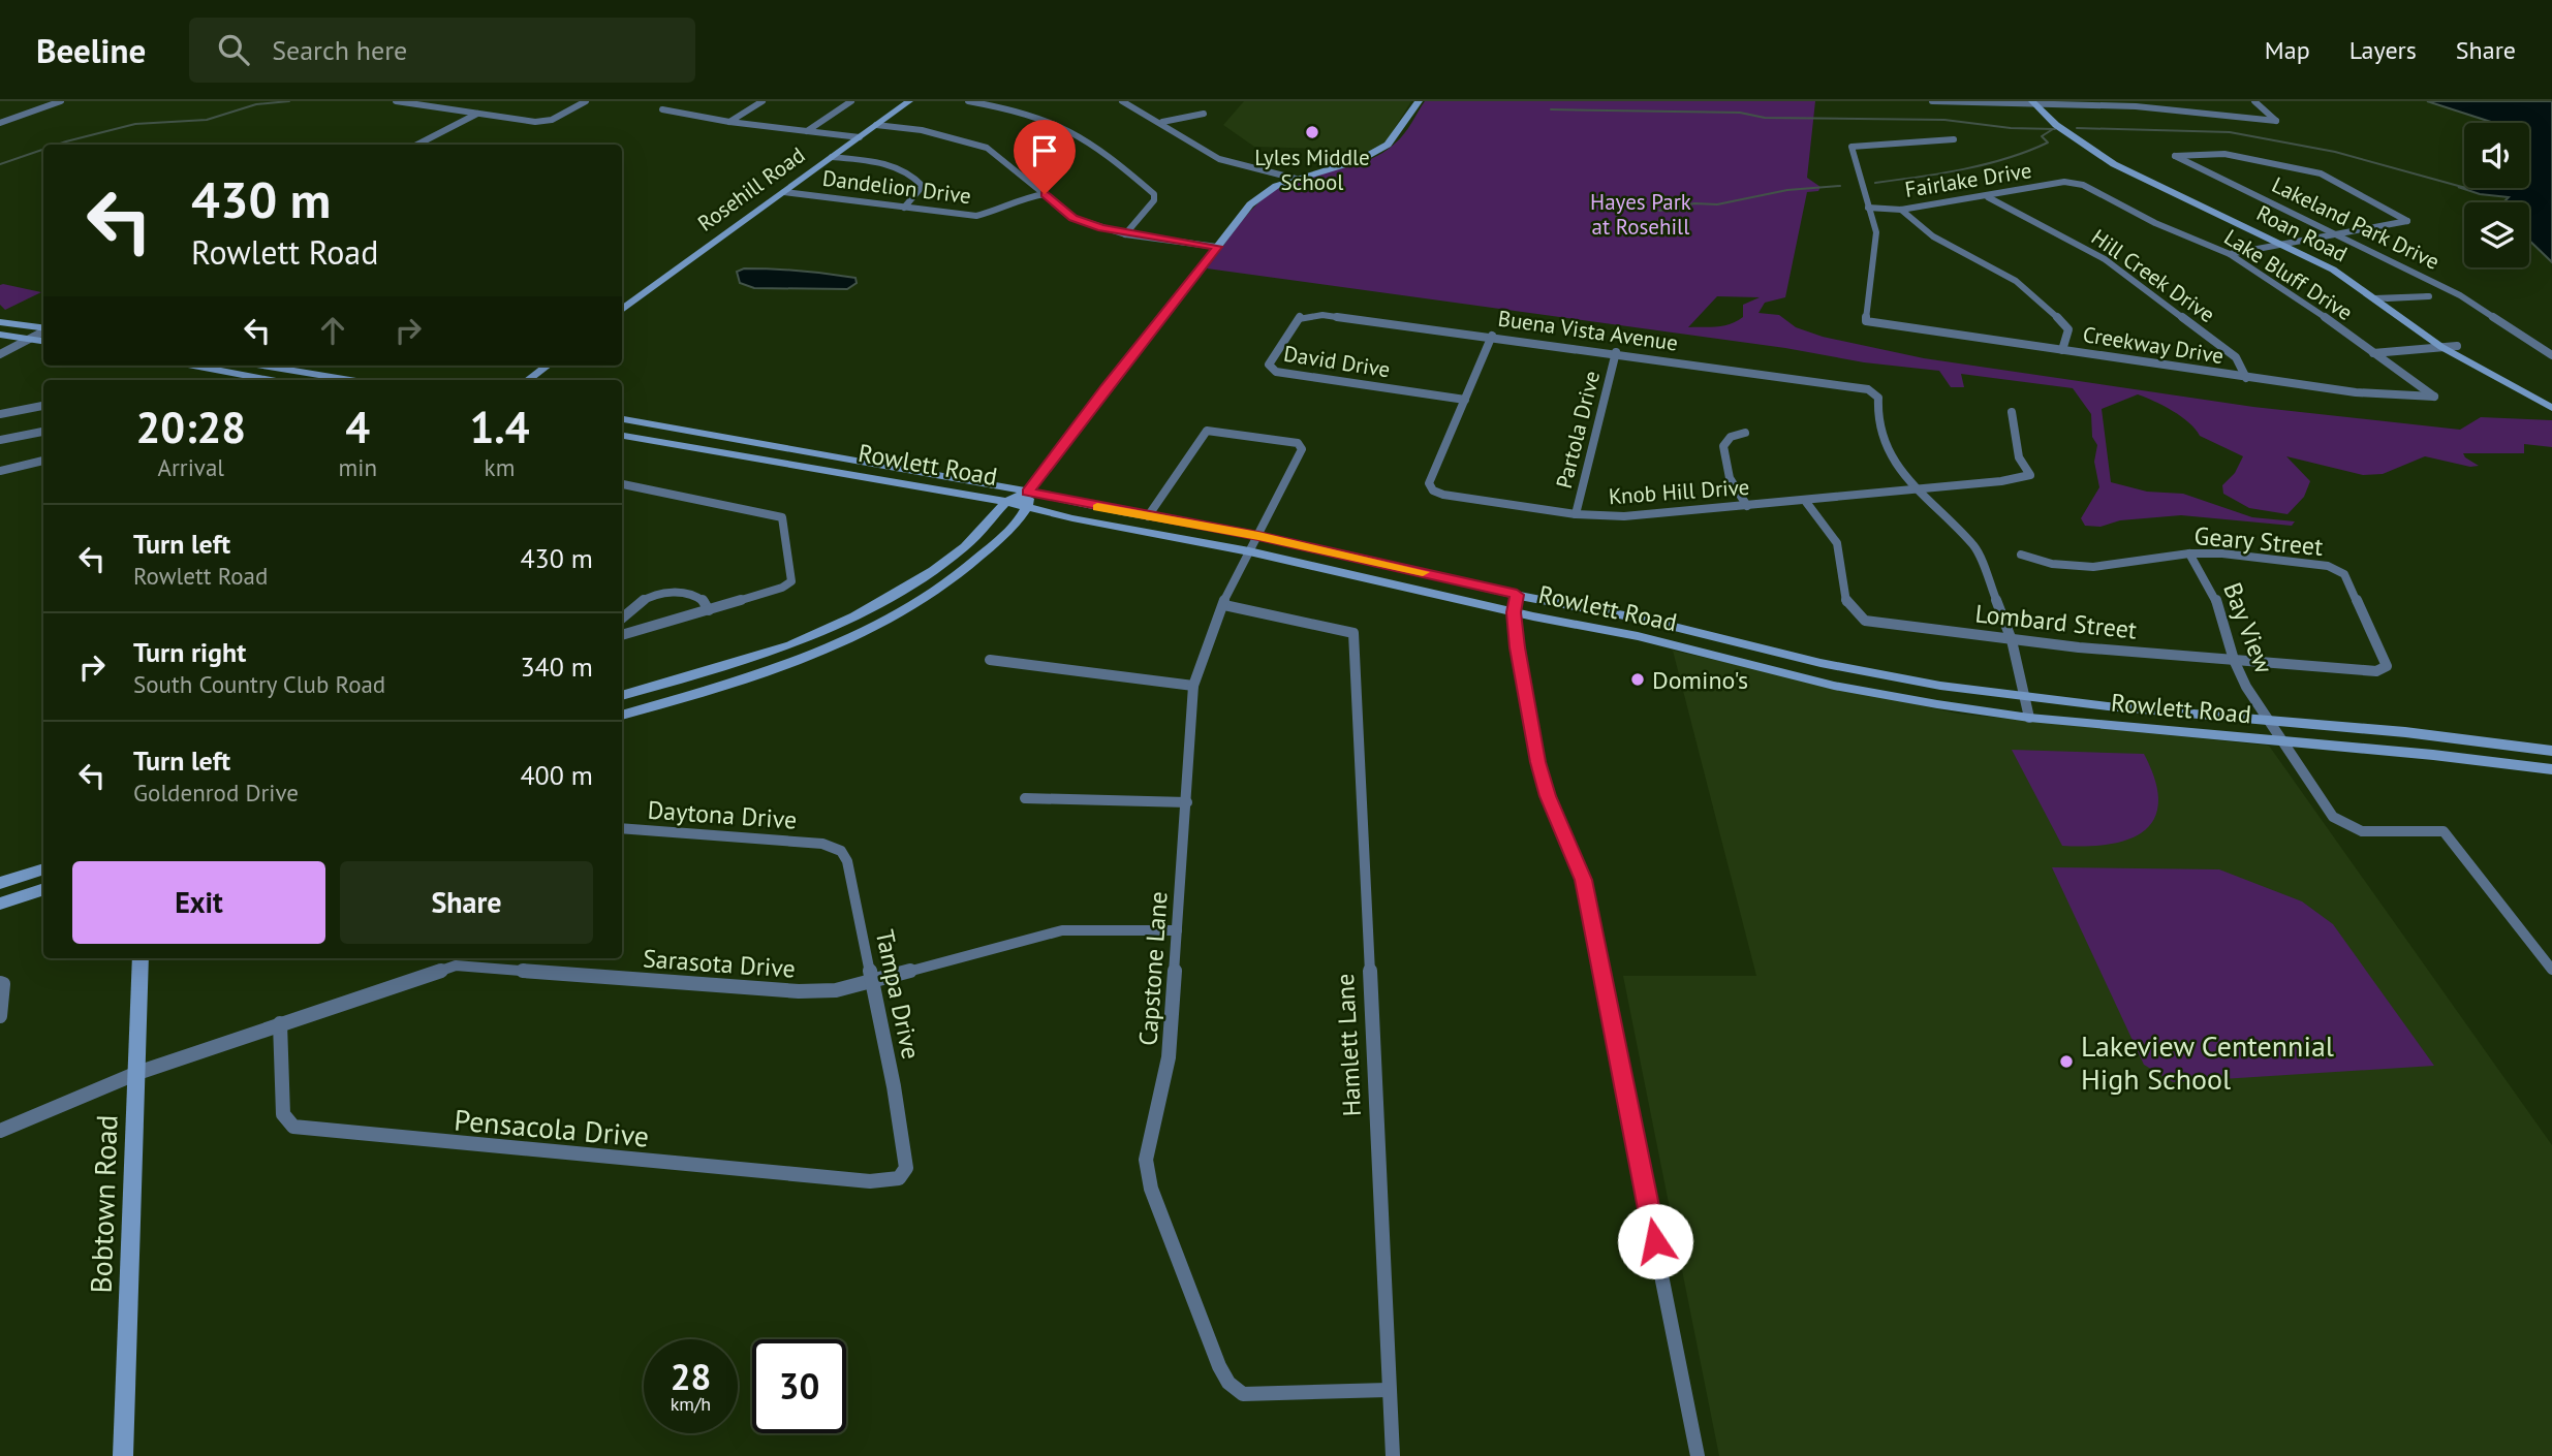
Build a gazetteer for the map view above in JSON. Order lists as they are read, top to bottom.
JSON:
{
  "streets": {
    "street": [
      "Fairlake Drive",
      "Dandelion Drive",
      "Rosehill Road",
      "Lakeland Park Drive",
      "Roan Road",
      "Lake Bluff Drive",
      "Hill Creek Drive",
      "Buena Vista Avenue",
      "Creekway Drive",
      "David Drive",
      "Partola Drive",
      "Rowlett Road",
      "Knob Hill Drive",
      "Geary Street",
      "Lombard Street",
      "Bay View",
      "Daytona Drive",
      "Sarasota Drive",
      "Capstone Lane",
      "Tampa Drive",
      "Hamlett Lane",
      "Pensacola Drive",
      "Bobtown Road"
    ]
  },
  "crossings": [
    ["Fairlake Drive", "Lake Bluff Drive"],
    ["Fairlake Drive", "Hill Creek Drive"],
    ["Fairlake Drive", "Creekway Drive"],
    ["Dandelion Drive", "Rosehill Road"],
    ["Lake Bluff Drive", "Creekway Drive"],
    ["Hill Creek Drive", "Creekway Drive"],
    ["Buena Vista Avenue", "David Drive"],
    ["Buena Vista Avenue", "Partola Drive"],
    ["Buena Vista Avenue", "Knob Hill Drive"],
    ["David Drive", "Knob Hill Drive"],
    ["Partola Drive", "Knob Hill Drive"],
    ["Rowlett Road", "Bay View"],
    ["Rowlett Road", "Capstone Lane"],
    ["Knob Hill Drive", "Lombard Street"],
    ["Geary Street", "Lombard Street"],
    ["Geary Street", "Bay View"],
    ["Lombard Street", "Bay View"],
    ["Daytona Drive", "Tampa Drive"],
    ["Sarasota Drive", "Capstone Lane"],
    ["Sarasota Drive", "Tampa Drive"],
    ["Sarasota Drive", "Pensacola Drive"],
    ["Sarasota Drive", "Bobtown Road"],
    ["Capstone Lane", "Hamlett Lane"],
    ["Tampa Drive", "Pensacola Drive"]
  ],
  "parks": ["Hayes Park at Rosehill"],
  "places": ["Lyles Middle School", "Domino's", "Lakeview Centennial High School"],
  "page": {
    "header": "Beeline",
    "search": "Search here",
    "nav": ["Map", "Layers", "Share"],
    "turn": ["430 m", "Rowlett Road"],
    "eta": [
      "20:28",
      "Arrival",
      "4",
      "min",
      "1.4",
      "km"
    ],
    "list": [
      {
        "name": "Turn left",
        "note": "Rowlett Road",
        "value": "430 m"
      },
      {
        "name": "Turn right",
        "note": "South Country Club Road",
        "value": "340 m"
      },
      {
        "name": "Turn left",
        "note": "Goldenrod Drive",
        "value": "400 m"
      }
    ],
    "buttons": ["Exit", "Share"],
    "speed": "28 km/h",
    "limit": "30"
  }
}
